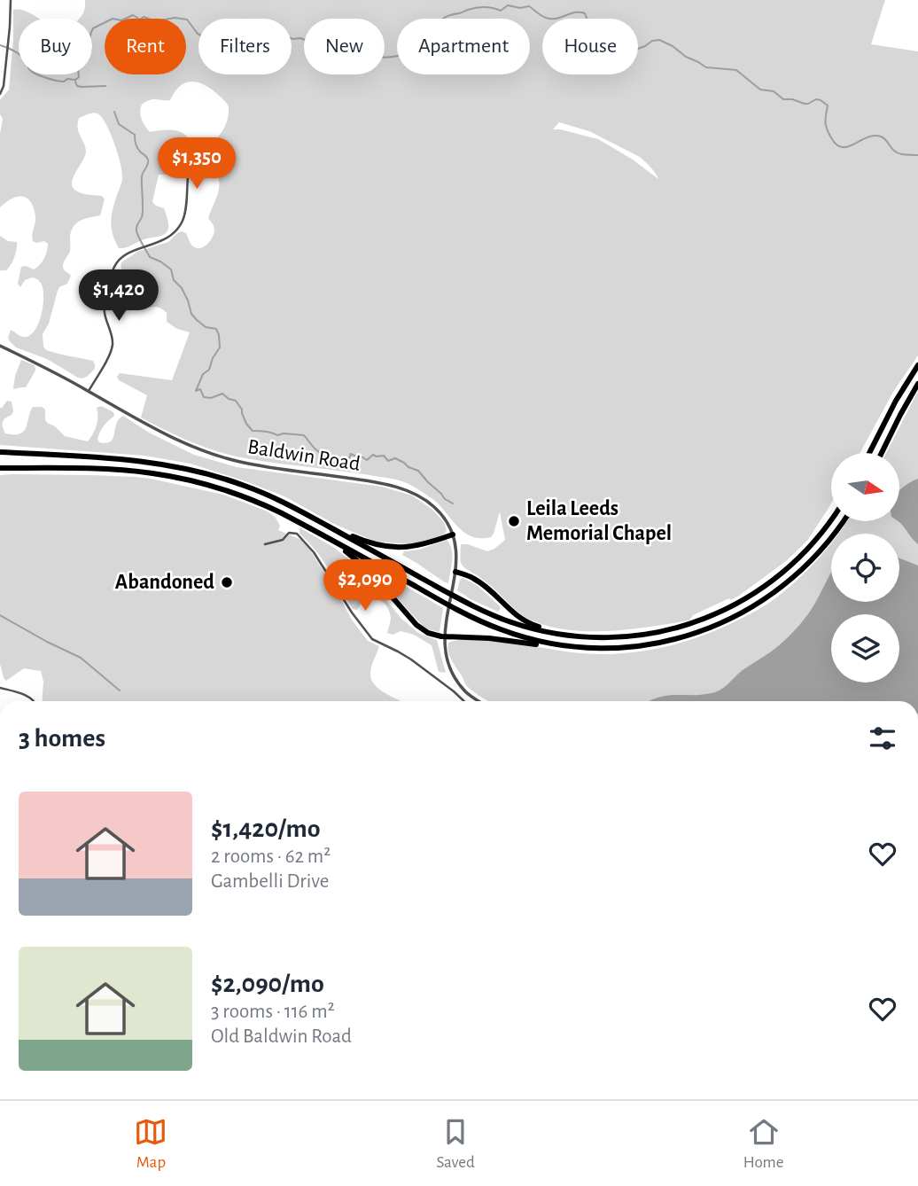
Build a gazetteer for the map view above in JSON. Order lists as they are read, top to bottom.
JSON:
{
  "streets": {
    "street": ["Baldwin Road"]
  },
  "places": ["Leila Leeds Memorial Chapel", "Abandoned"],
  "north": "right",
  "page": {
    "chip": [
      "Buy",
      "Rent",
      "Filters",
      "New",
      "Apartment",
      "House"
    ],
    "price": ["$1,350", "$1,420", "$2,090"],
    "heading": "3 homes",
    "list": [
      {
        "name": "$1,420/mo",
        "note": "2 rooms · 62 m² · Gambelli Drive"
      },
      {
        "name": "$2,090/mo",
        "note": "3 rooms · 116 m² · Old Baldwin Road"
      }
    ],
    "tabs": ["Map", "Saved", "Home"]
  }
}
